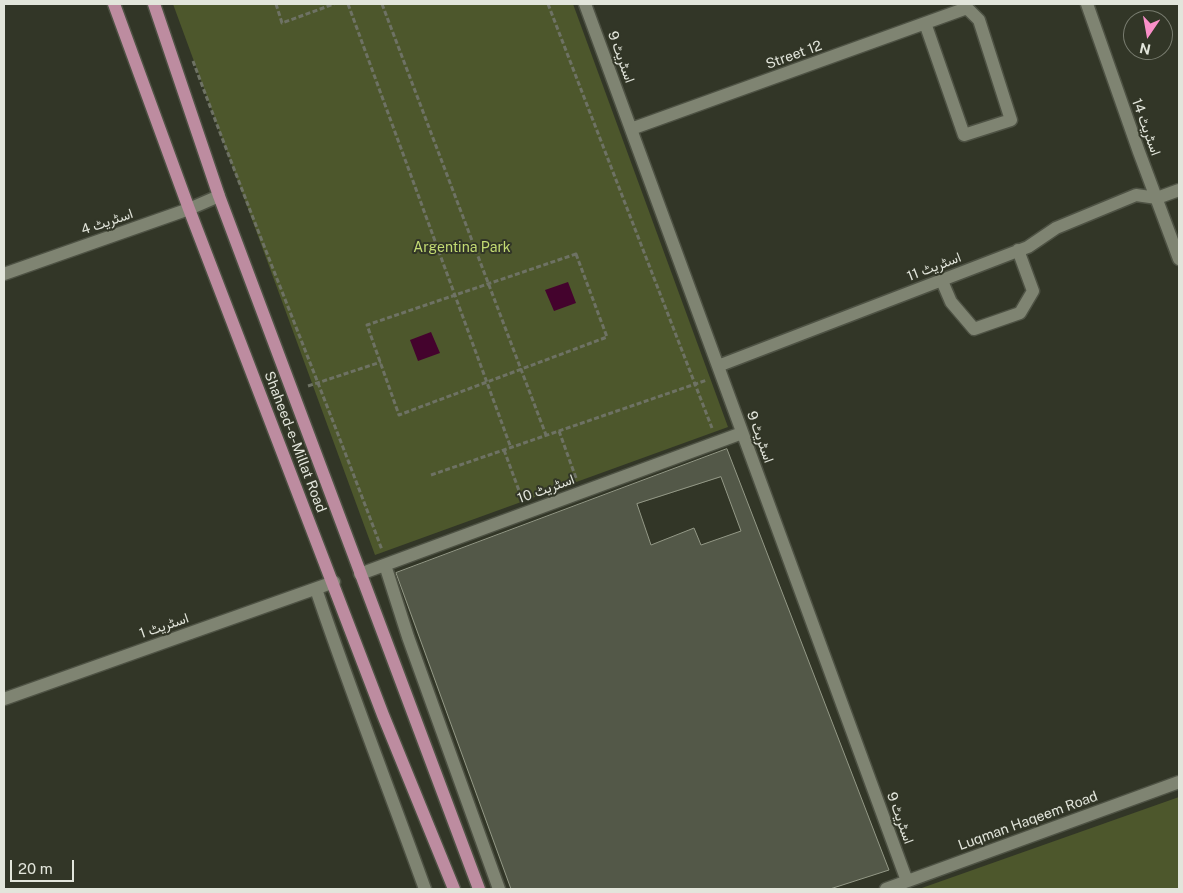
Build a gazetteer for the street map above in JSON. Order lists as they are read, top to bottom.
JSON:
{
  "streets": {
    "main road": ["Shaheed-e-Millat Road"],
    "street": [
      "Street 12",
      "اسٹریٹ 9",
      "اسٹریٹ 14",
      "اسٹریٹ 4",
      "اسٹریٹ 11",
      "اسٹریٹ 10",
      "اسٹریٹ 1",
      "Luqman Haqeem Road"
    ]
  },
  "crossings": [
    ["Street 12", "اسٹریٹ 9"],
    ["اسٹریٹ 9", "اسٹریٹ 11"],
    ["اسٹریٹ 9", "اسٹریٹ 10"],
    ["اسٹریٹ 9", "Luqman Haqeem Road"],
    ["اسٹریٹ 14", "اسٹریٹ 11"],
    ["اسٹریٹ 4", "Shaheed-e-Millat Road"],
    ["Shaheed-e-Millat Road", "اسٹریٹ 10"],
    ["Shaheed-e-Millat Road", "اسٹریٹ 1"]
  ],
  "parks": ["Argentina Park"],
  "scale_bar": "20 m",
  "north": "bottom"
}
